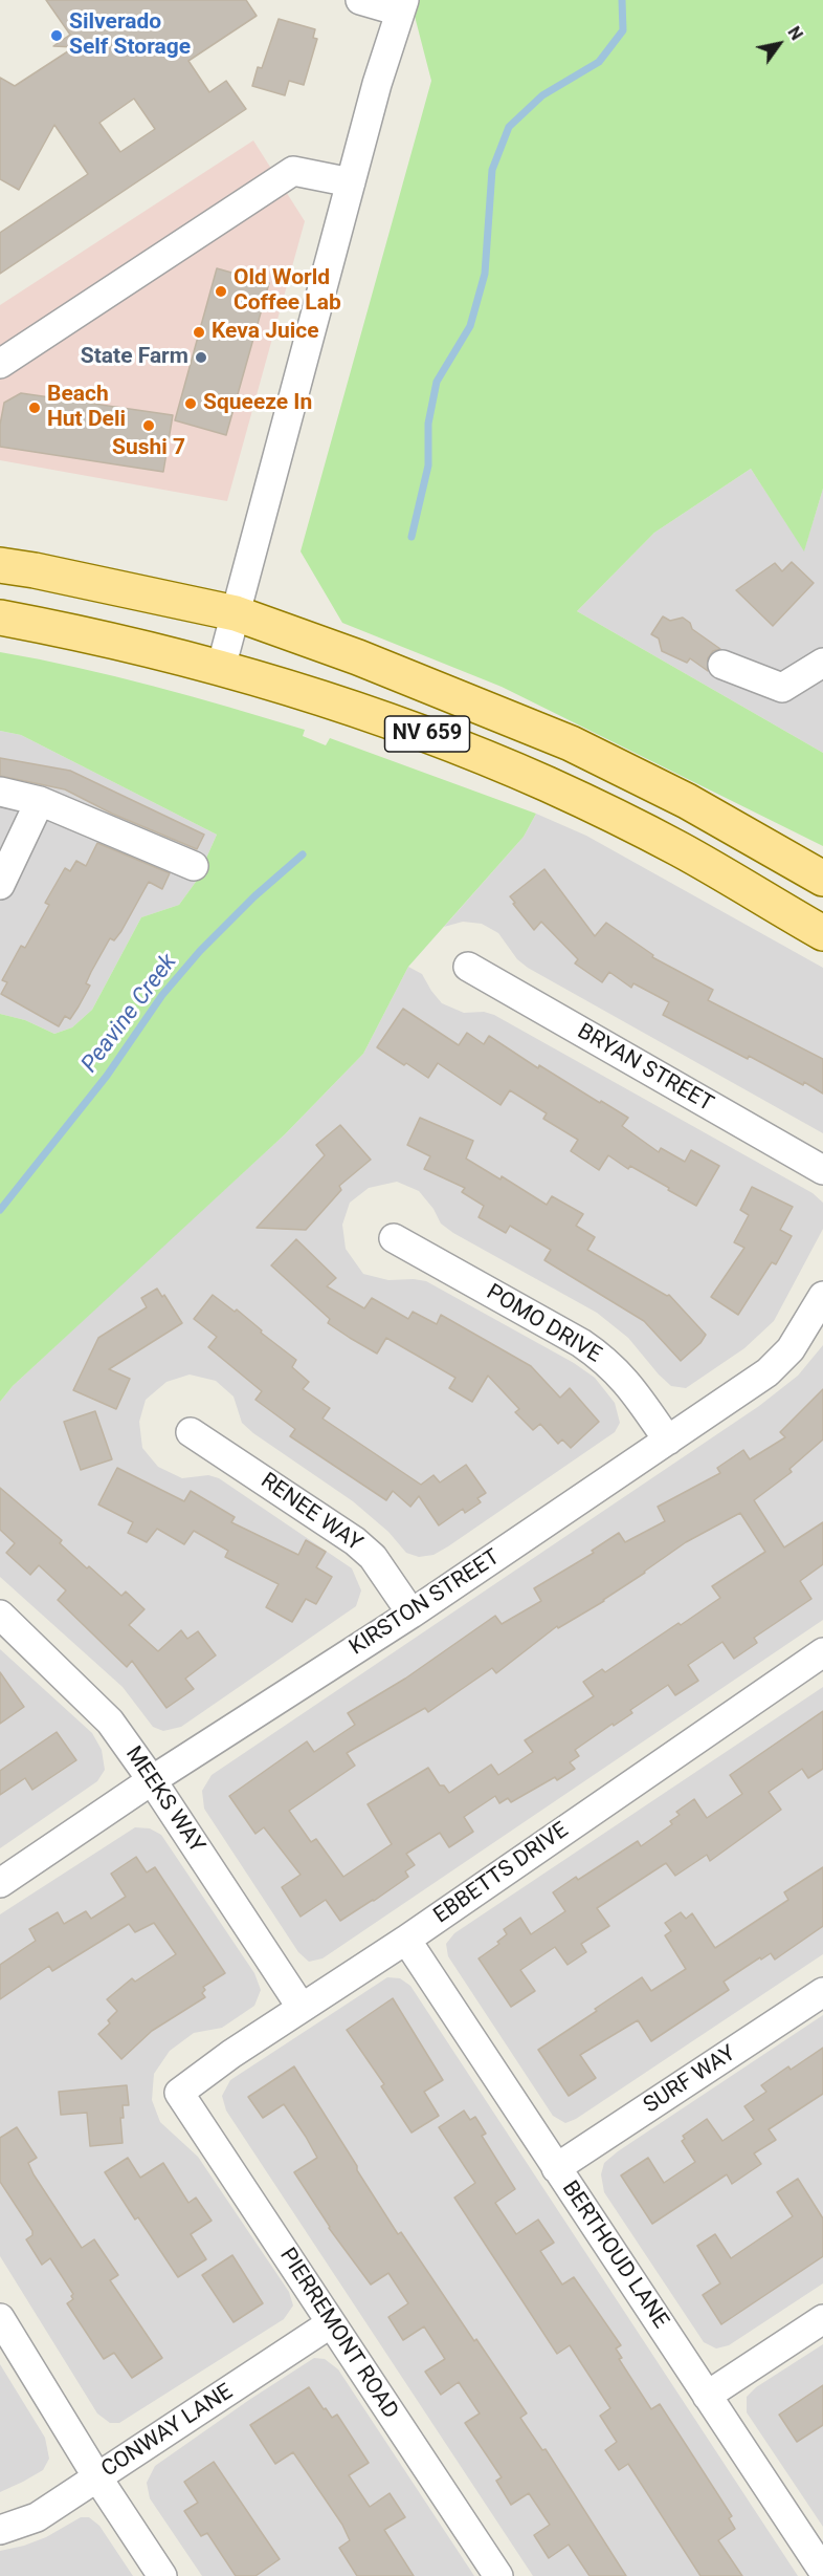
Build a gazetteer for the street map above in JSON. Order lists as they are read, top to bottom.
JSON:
{
  "streets": {
    "main road": ["NV 659"],
    "street": [
      "BRYAN STREET",
      "POMO DRIVE",
      "RENEE WAY",
      "KIRSTON STREET",
      "MEEKS WAY",
      "EBBETTS DRIVE",
      "SURF WAY",
      "BERTHOUD LANE",
      "PIERREMONT ROAD",
      "CONWAY LANE"
    ]
  },
  "crossings": [
    ["POMO DRIVE", "KIRSTON STREET"],
    ["RENEE WAY", "KIRSTON STREET"],
    ["KIRSTON STREET", "MEEKS WAY"],
    ["MEEKS WAY", "EBBETTS DRIVE"],
    ["EBBETTS DRIVE", "BERTHOUD LANE"],
    ["EBBETTS DRIVE", "PIERREMONT ROAD"],
    ["SURF WAY", "BERTHOUD LANE"],
    ["PIERREMONT ROAD", "CONWAY LANE"]
  ],
  "water": ["Peavine Creek"],
  "places": [
    "Silverado Self Storage",
    "Old World Coffee Lab",
    "Keva Juice",
    "State Farm",
    "Squeeze In",
    "Beach Hut Deli",
    "Sushi 7"
  ],
  "north": "top right"
}
